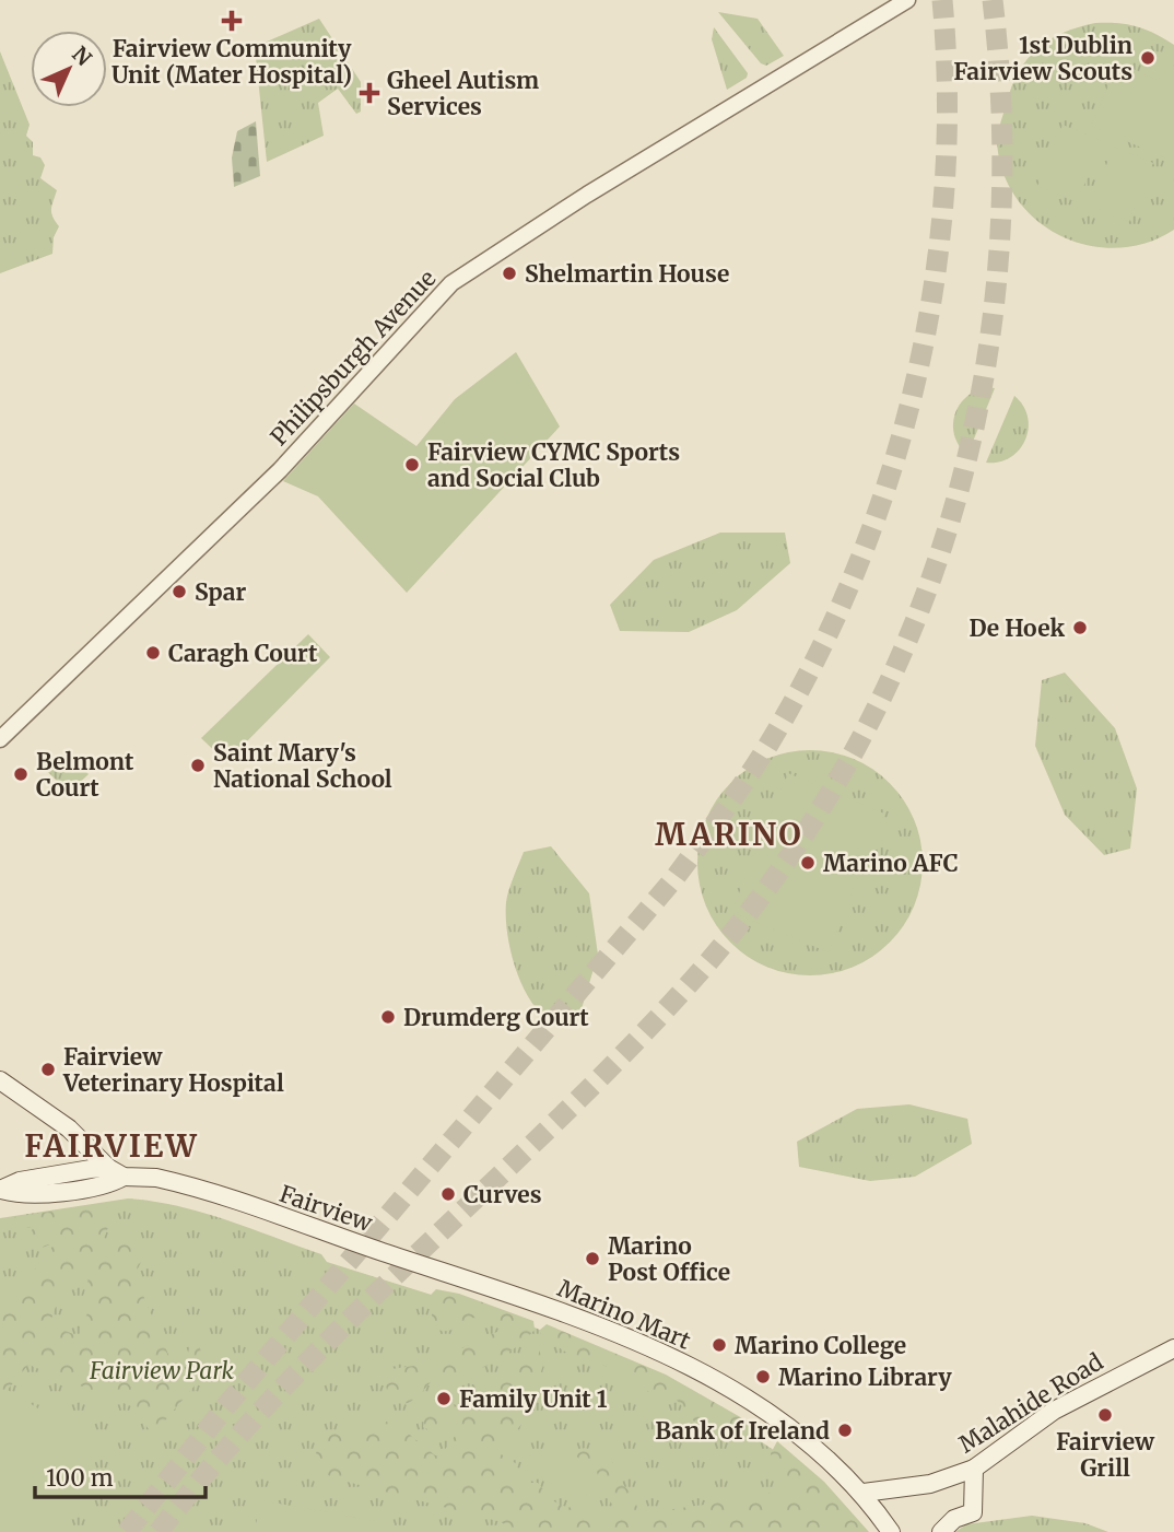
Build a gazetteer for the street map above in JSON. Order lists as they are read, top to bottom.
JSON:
{
  "streets": {
    "main road": ["Fairview", "Marino Mart", "Malahide Road"],
    "street": ["Philipsburgh Avenue"]
  },
  "crossings": [
    ["Fairview", "Marino Mart"],
    ["Marino Mart", "Malahide Road"]
  ],
  "districts": ["MARINO", "FAIRVIEW"],
  "parks": ["Fairview Park"],
  "places": {
    "health": ["Fairview Community Unit (Mater Hospital)", "Gheel Autism Services"],
    "other": [
      "1st Dublin Fairview Scouts",
      "Shelmartin House",
      "Fairview CYMC Sports and Social Club",
      "Spar",
      "De Hoek",
      "Caragh Court",
      "Saint Mary's National School",
      "Belmont Court",
      "Marino AFC",
      "Drumderg Court",
      "Fairview Veterinary Hospital",
      "Curves",
      "Marino Post Office",
      "Marino College",
      "Marino Library",
      "Family Unit 1",
      "Fairview Grill",
      "Bank of Ireland"
    ]
  },
  "scale_bar": "100 m",
  "north": "top right"
}
